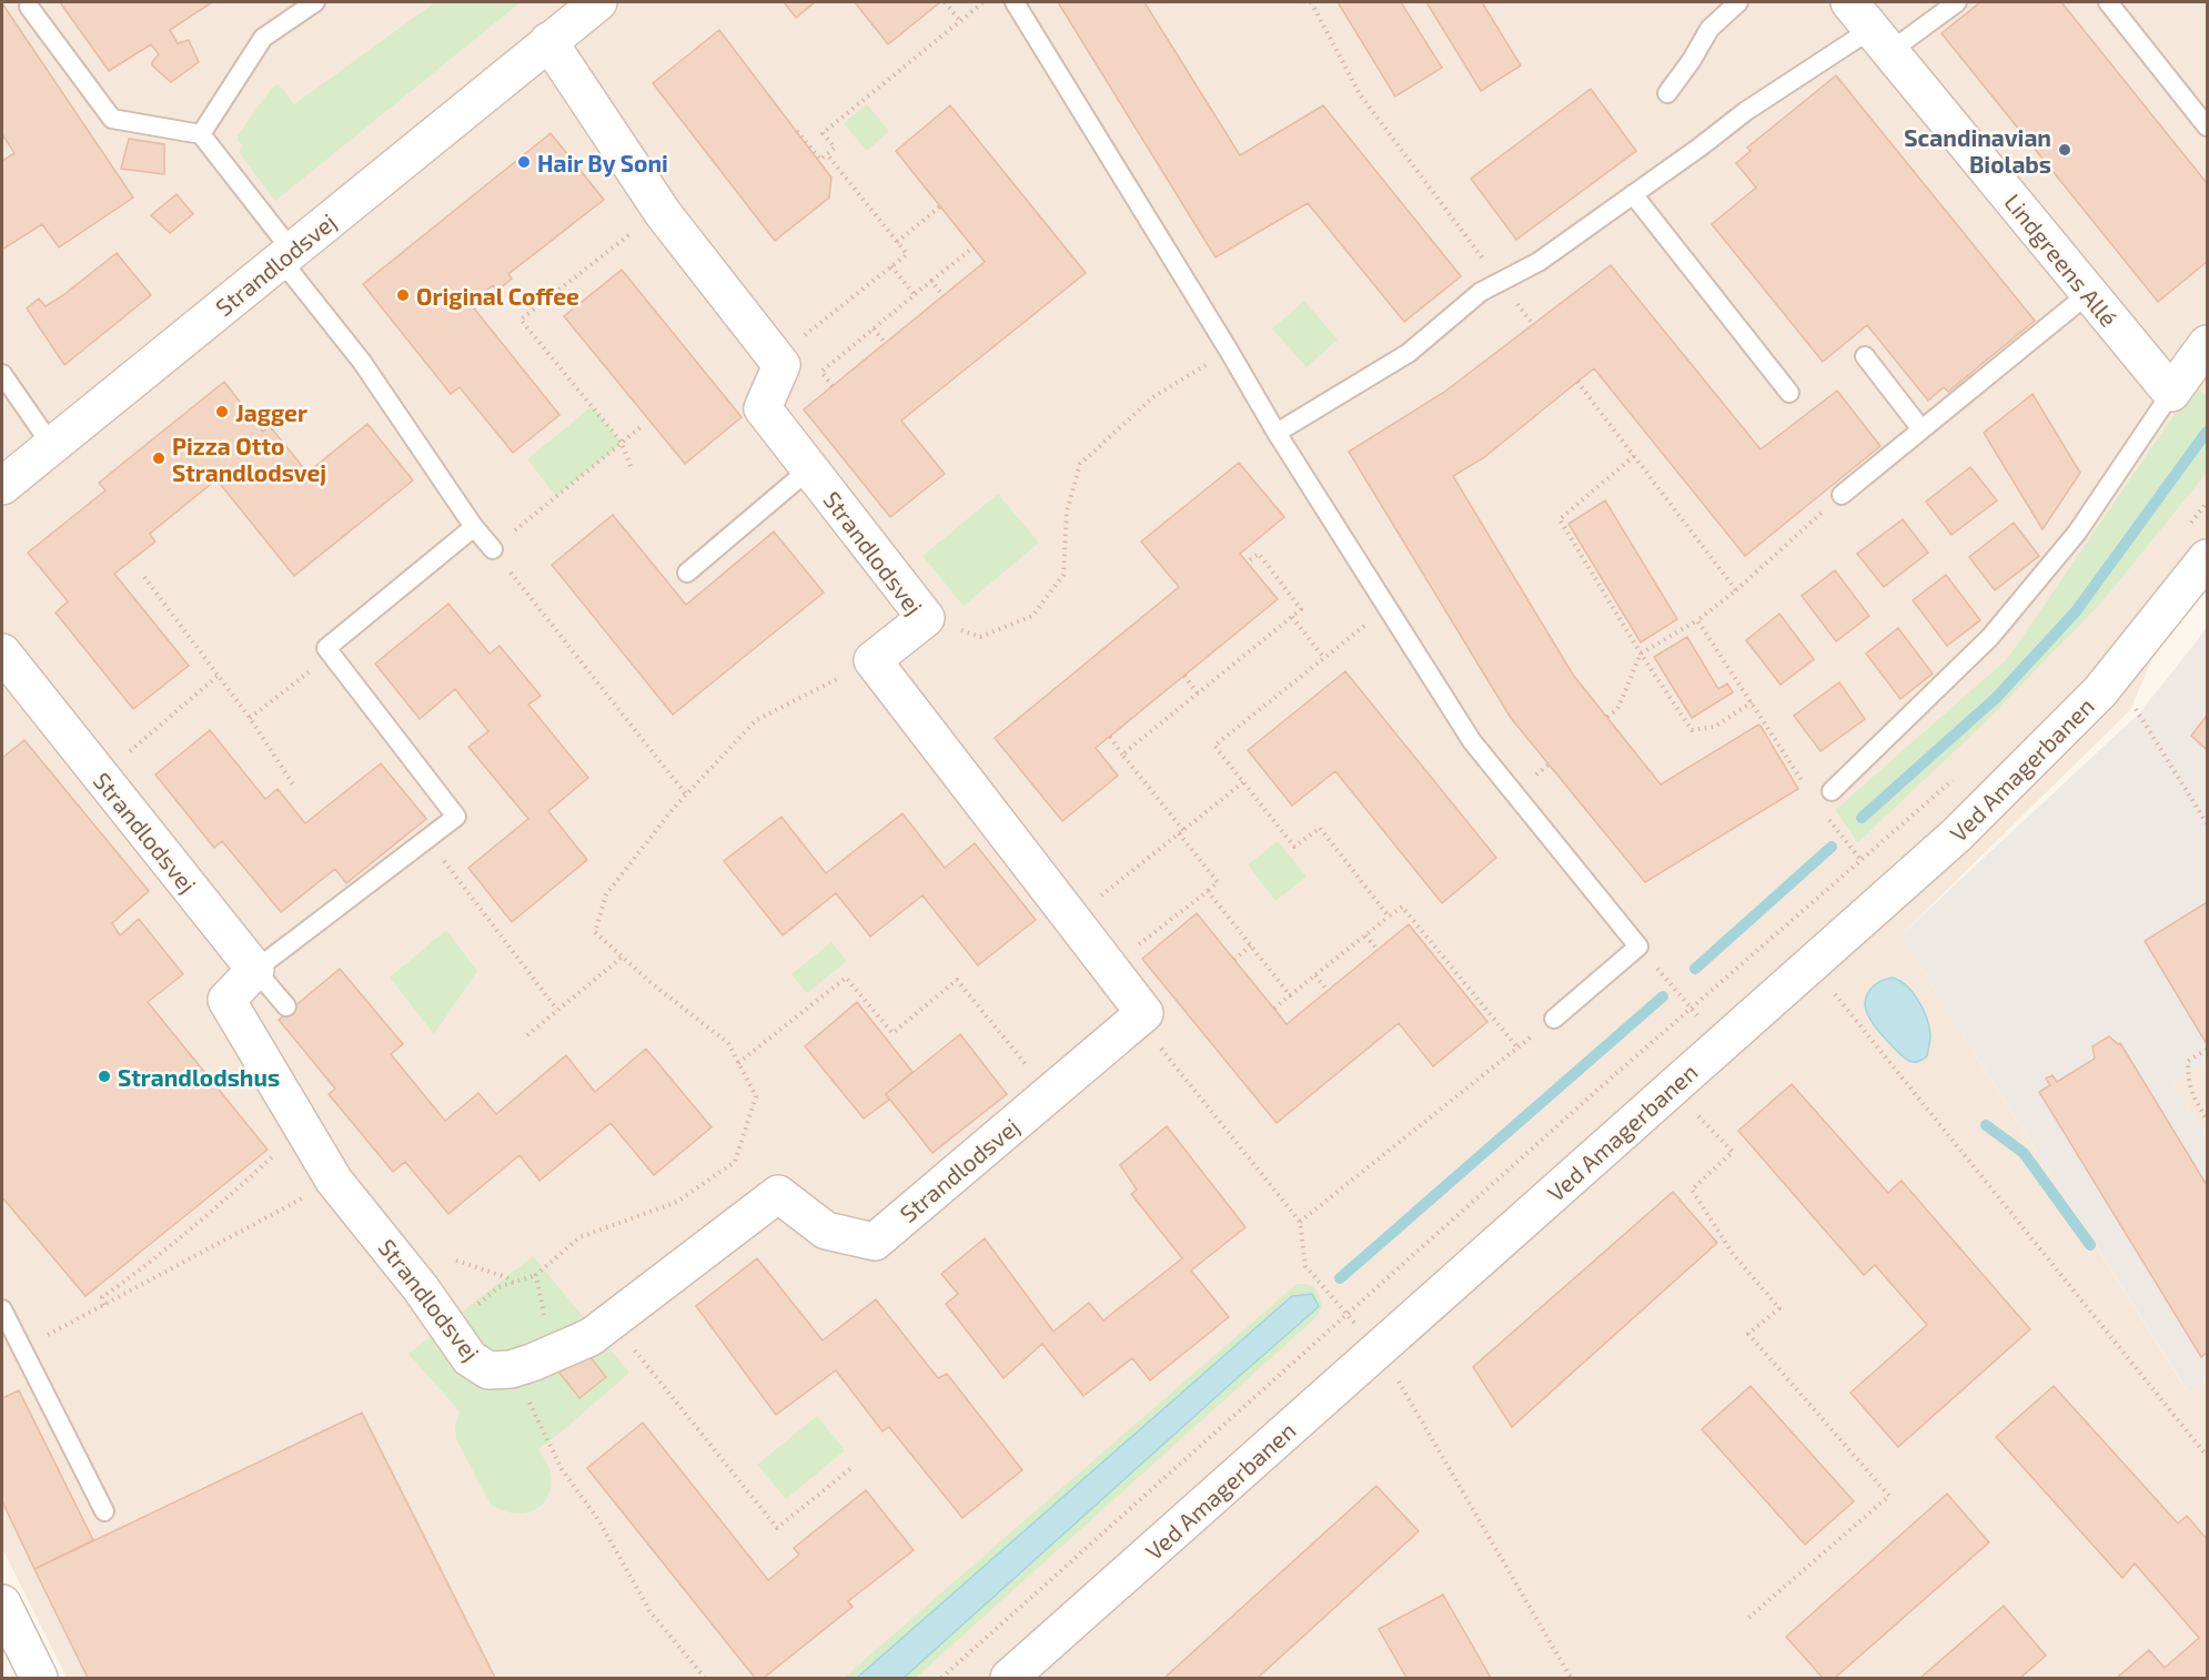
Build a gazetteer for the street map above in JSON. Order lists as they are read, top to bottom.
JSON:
{
  "streets": {
    "street": ["Lindgreens Allé", "Strandlodsvej", "Ved Amagerbanen"]
  },
  "places": [
    "Scandinavian Biolabs",
    "Hair By Soni",
    "Original Coffee",
    "Jagger",
    "Pizza Otto Strandlodsvej",
    "Strandlodshus"
  ]
}
